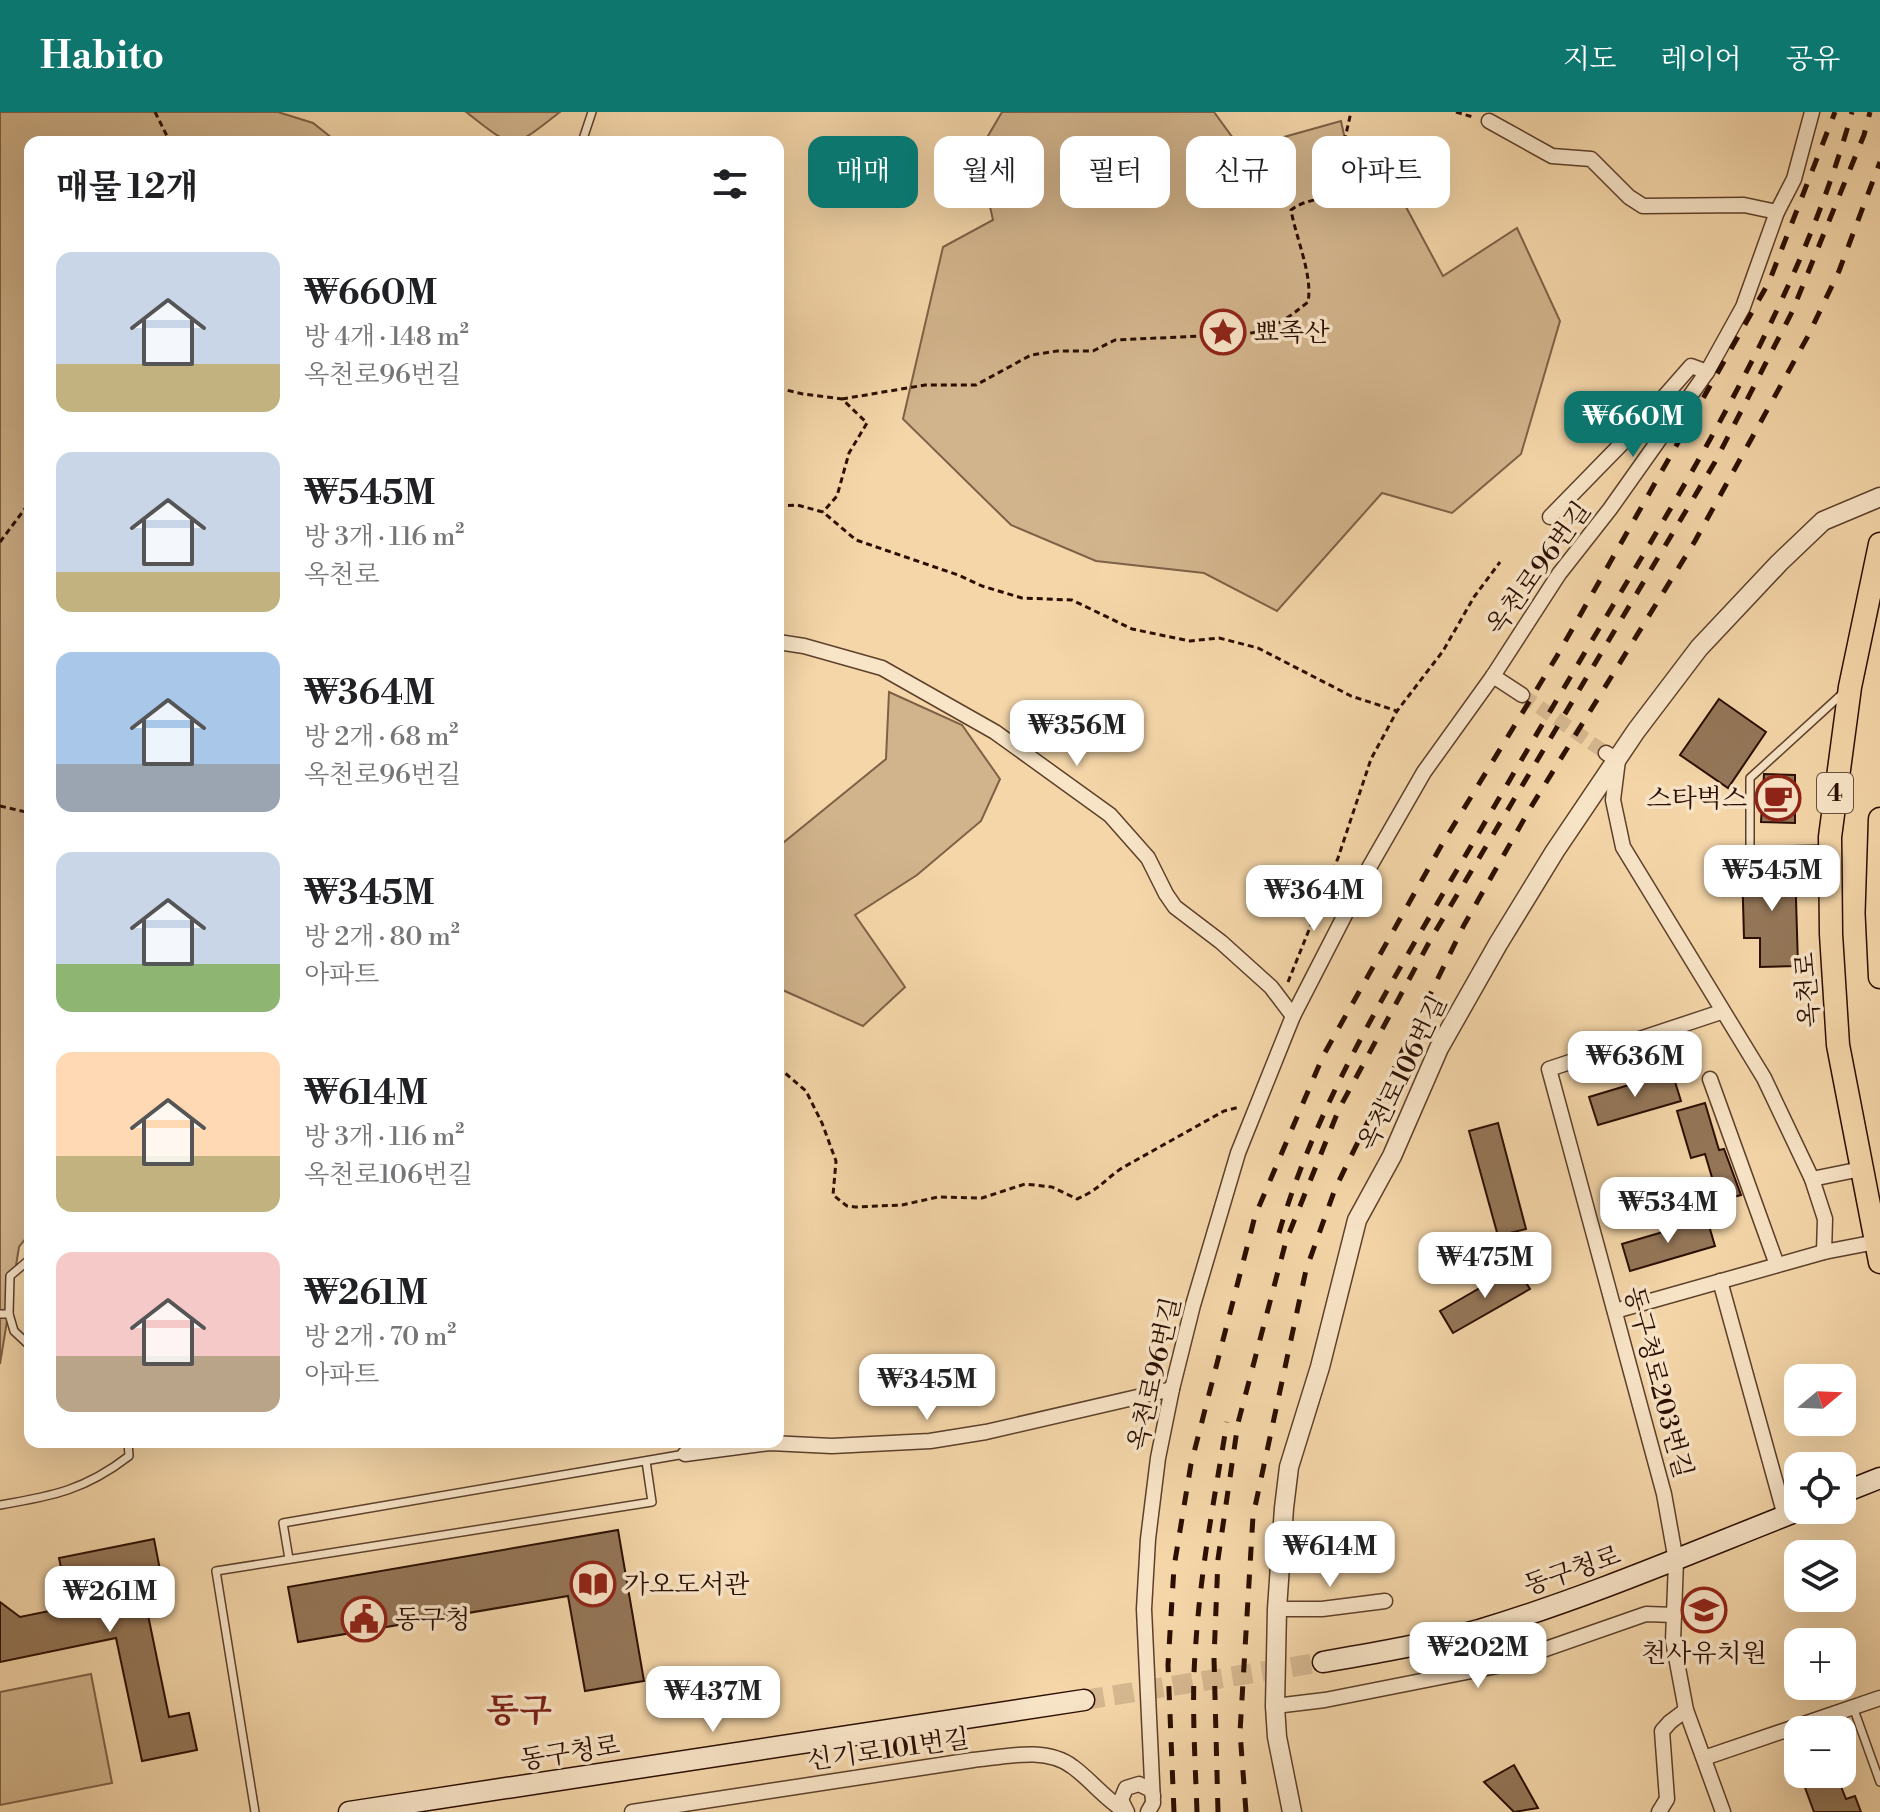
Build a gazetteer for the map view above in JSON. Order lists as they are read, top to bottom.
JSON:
{
  "streets": {
    "main road": ["4", "옥천로", "동구청로"],
    "street": [
      "옥천로96번길",
      "옥천로106번길",
      "동구청로203번길",
      "신기로101번길"
    ]
  },
  "crossings": [
    ["옥천로", "동구청로203번길"],
    ["옥천로", "동구청로"],
    ["동구청로203번길", "동구청로"]
  ],
  "districts": ["동구"],
  "places": {
    "place": ["뾰족산"],
    "cafe": ["스타벅스"],
    "library": ["가오도서관"],
    "school or university": ["천사유치원"],
    "public building": ["동구청"]
  },
  "north": "right",
  "page": {
    "header": "Habito",
    "nav": ["지도", "레이어", "공유"],
    "chip": [
      "매매",
      "월세",
      "필터",
      "신규",
      "아파트"
    ],
    "heading": "매물 12개",
    "list": [
      {
        "name": "₩660M",
        "note": "방 4개 · 148 m² · 옥천로96번길"
      },
      {
        "name": "₩545M",
        "note": "방 3개 · 116 m² · 옥천로"
      },
      {
        "name": "₩364M",
        "note": "방 2개 · 68 m² · 옥천로96번길"
      },
      {
        "name": "₩345M",
        "note": "방 2개 · 80 m² · 아파트"
      },
      {
        "name": "₩614M",
        "note": "방 3개 · 116 m² · 옥천로106번길"
      },
      {
        "name": "₩261M",
        "note": "방 2개 · 70 m² · 아파트"
      }
    ],
    "price": [
      "₩660M",
      "₩356M",
      "₩545M",
      "₩364M",
      "₩636M",
      "₩534M",
      "₩475M",
      "₩345M",
      "₩614M",
      "₩261M",
      "₩202M",
      "₩437M"
    ],
    "map_buttons": ["+", "−"]
  }
}
